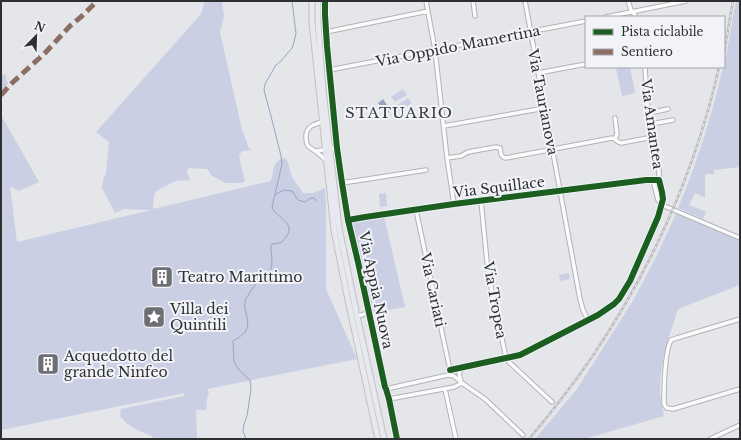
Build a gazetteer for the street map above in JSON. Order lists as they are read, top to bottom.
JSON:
{
  "streets": {
    "main road": ["Via Appia Nuova"],
    "street": [
      "Via Oppido Mamertina",
      "Via Taurianova",
      "Via Amantea",
      "Via Squillace",
      "Via Cariati",
      "Via Tropea"
    ]
  },
  "crossings": [
    ["Via Oppido Mamertina", "Via Taurianova"],
    ["Via Oppido Mamertina", "Via Appia Nuova"],
    ["Via Taurianova", "Via Squillace"],
    ["Via Amantea", "Via Squillace"],
    ["Via Squillace", "Via Appia Nuova"],
    ["Via Squillace", "Via Cariati"],
    ["Via Squillace", "Via Tropea"]
  ],
  "districts": ["STATUARIO"],
  "places": {
    "building": ["Teatro Marittimo", "Acquedotto del grande Ninfeo"],
    "place": ["Villa dei Quintili"]
  },
  "legend": ["Pista ciclabile", "Sentiero"],
  "north": "top right"
}
